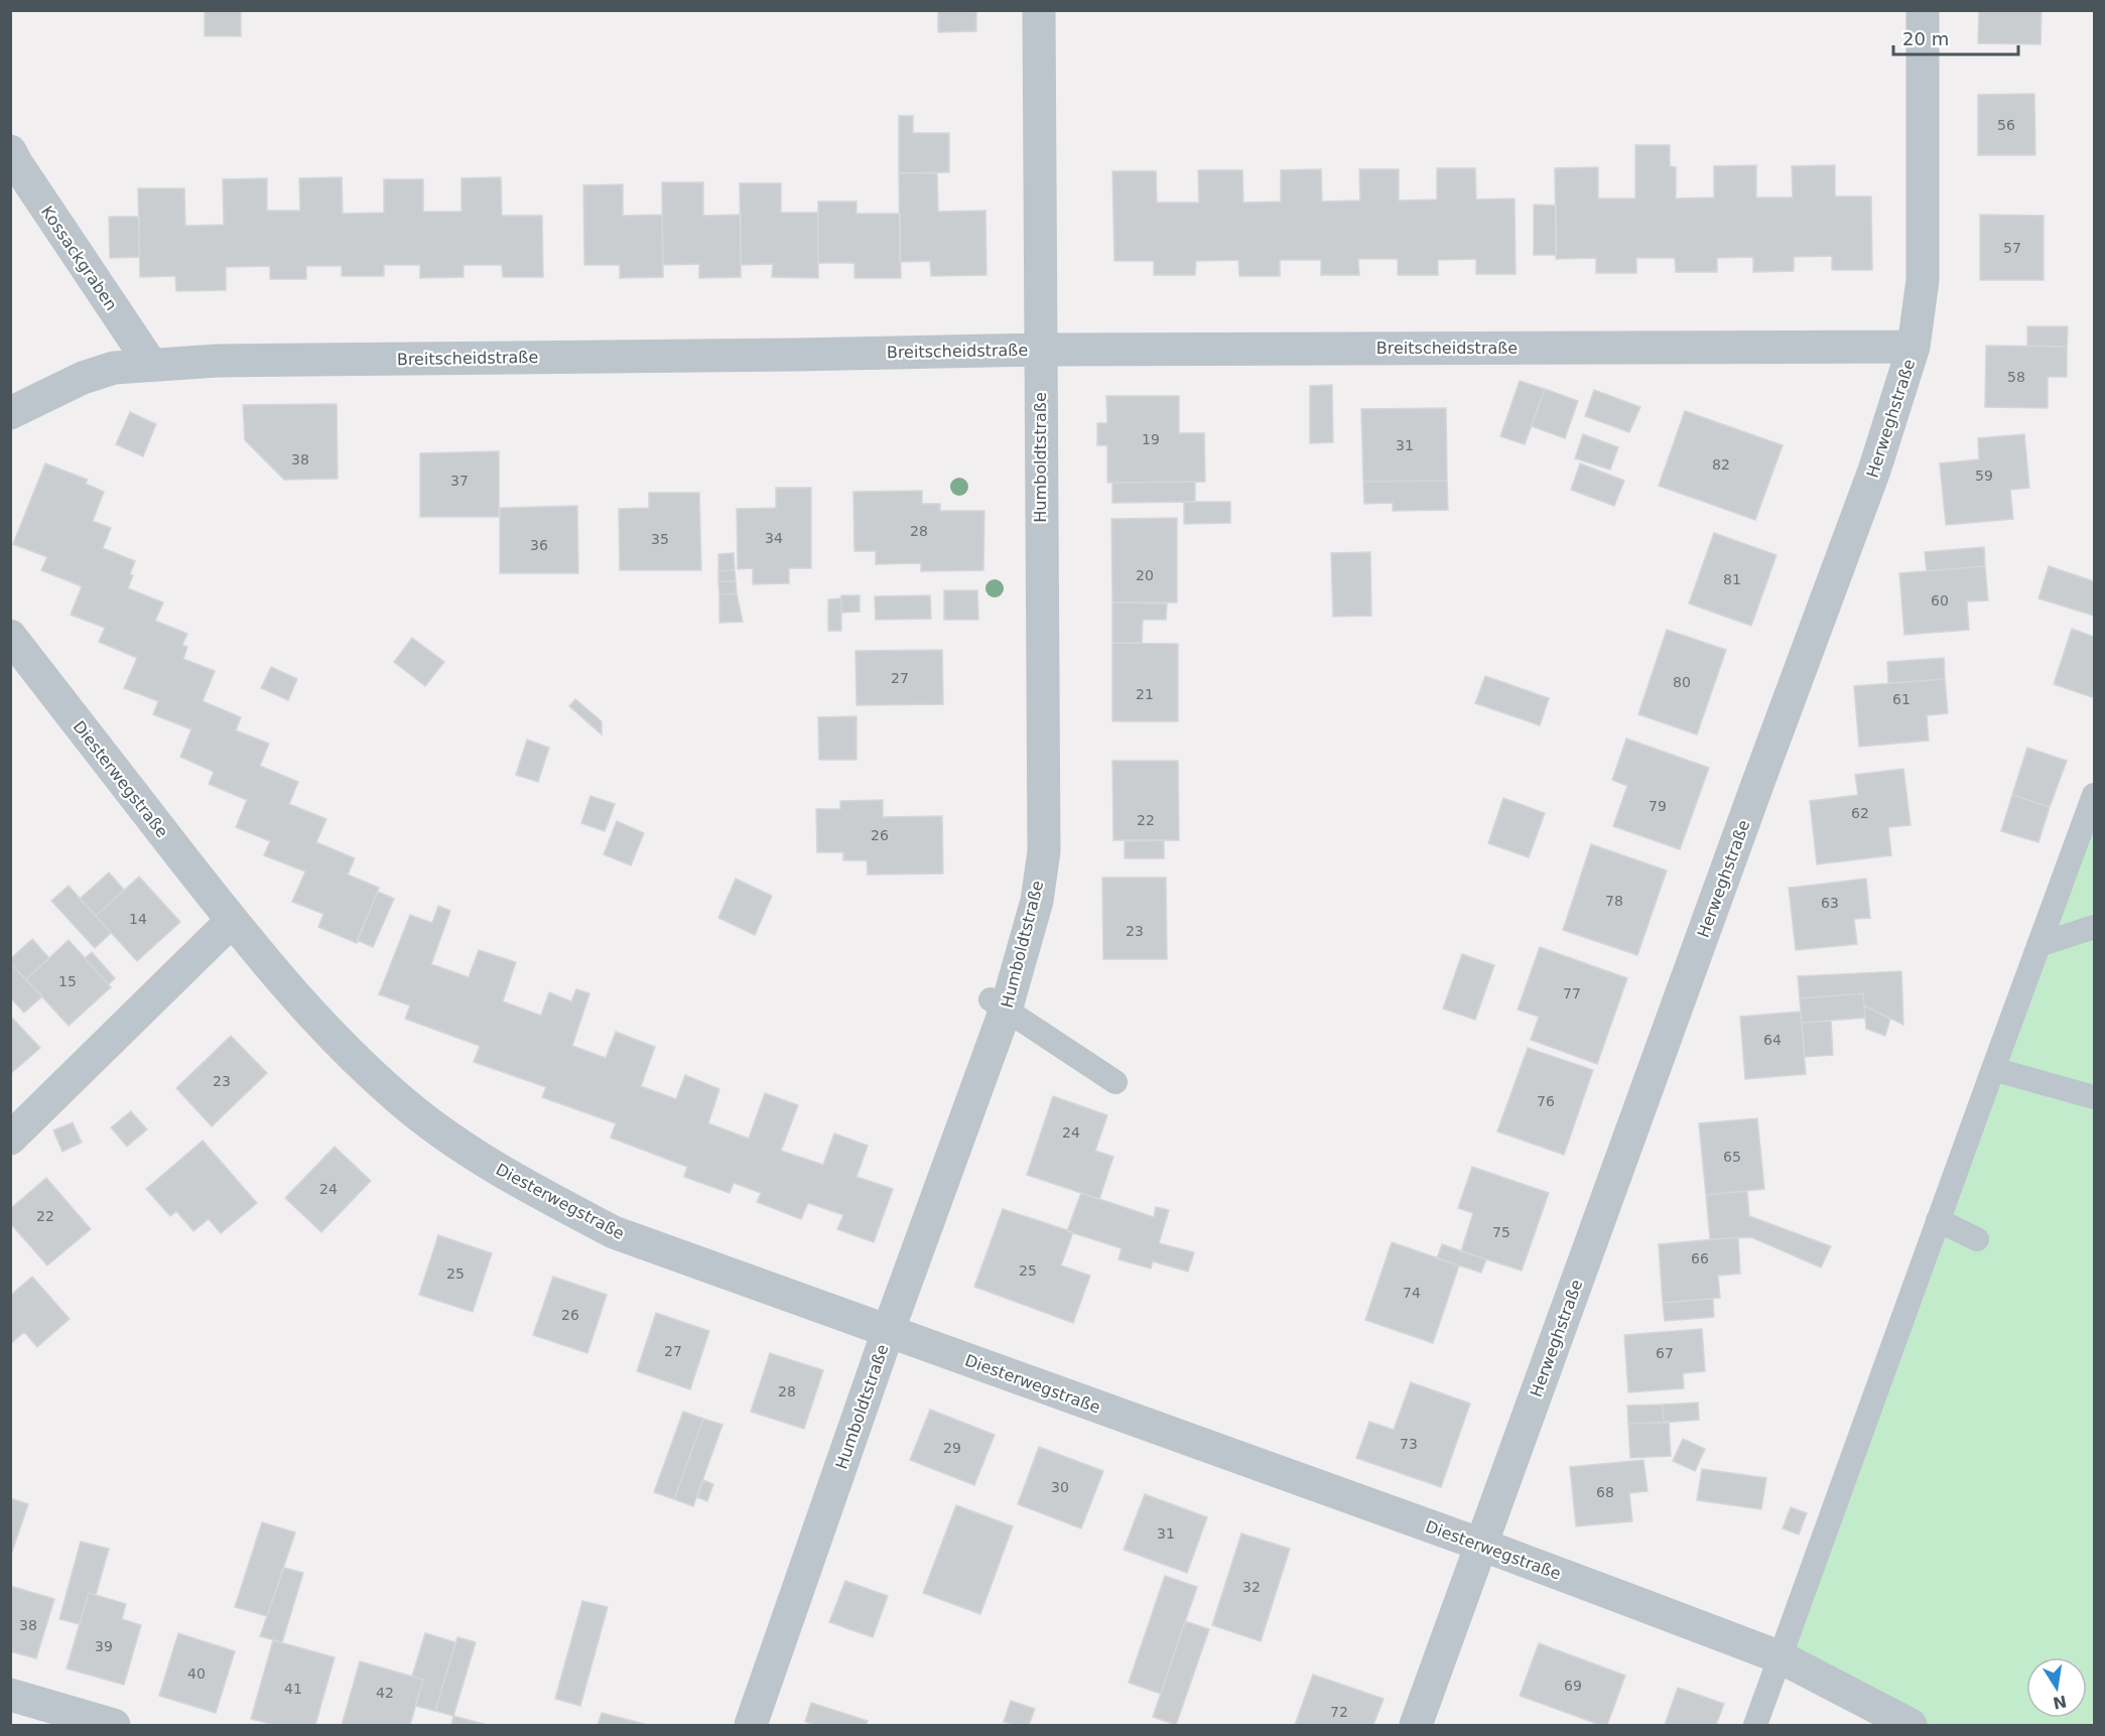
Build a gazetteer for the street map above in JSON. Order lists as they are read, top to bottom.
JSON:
{
  "streets": {
    "street": [
      "Kossackgraben",
      "Breitscheidstraße",
      "Herweghstraße",
      "Humboldtstraße",
      "Diesterwegstraße"
    ]
  },
  "crossings": [
    ["Kossackgraben", "Breitscheidstraße"],
    ["Breitscheidstraße", "Herweghstraße"],
    ["Breitscheidstraße", "Humboldtstraße"],
    ["Herweghstraße", "Diesterwegstraße"],
    ["Humboldtstraße", "Diesterwegstraße"]
  ],
  "house_numbers": [
    "56",
    "57",
    "58",
    "19",
    "31",
    "38",
    "82",
    "59",
    "37",
    "28",
    "34",
    "35",
    "36",
    "20",
    "81",
    "60",
    "27",
    "80",
    "21",
    "61",
    "79",
    "62",
    "22",
    "26",
    "78",
    "63",
    "14",
    "23",
    "15",
    "77",
    "64",
    "23",
    "76",
    "24",
    "65",
    "24",
    "22",
    "75",
    "66",
    "25",
    "25",
    "74",
    "26",
    "27",
    "67",
    "28",
    "73",
    "29",
    "30",
    "68",
    "31",
    "32",
    "38",
    "39",
    "40",
    "69",
    "41",
    "42",
    "72"
  ],
  "scale_bar": "20 m",
  "north": "bottom"
}
